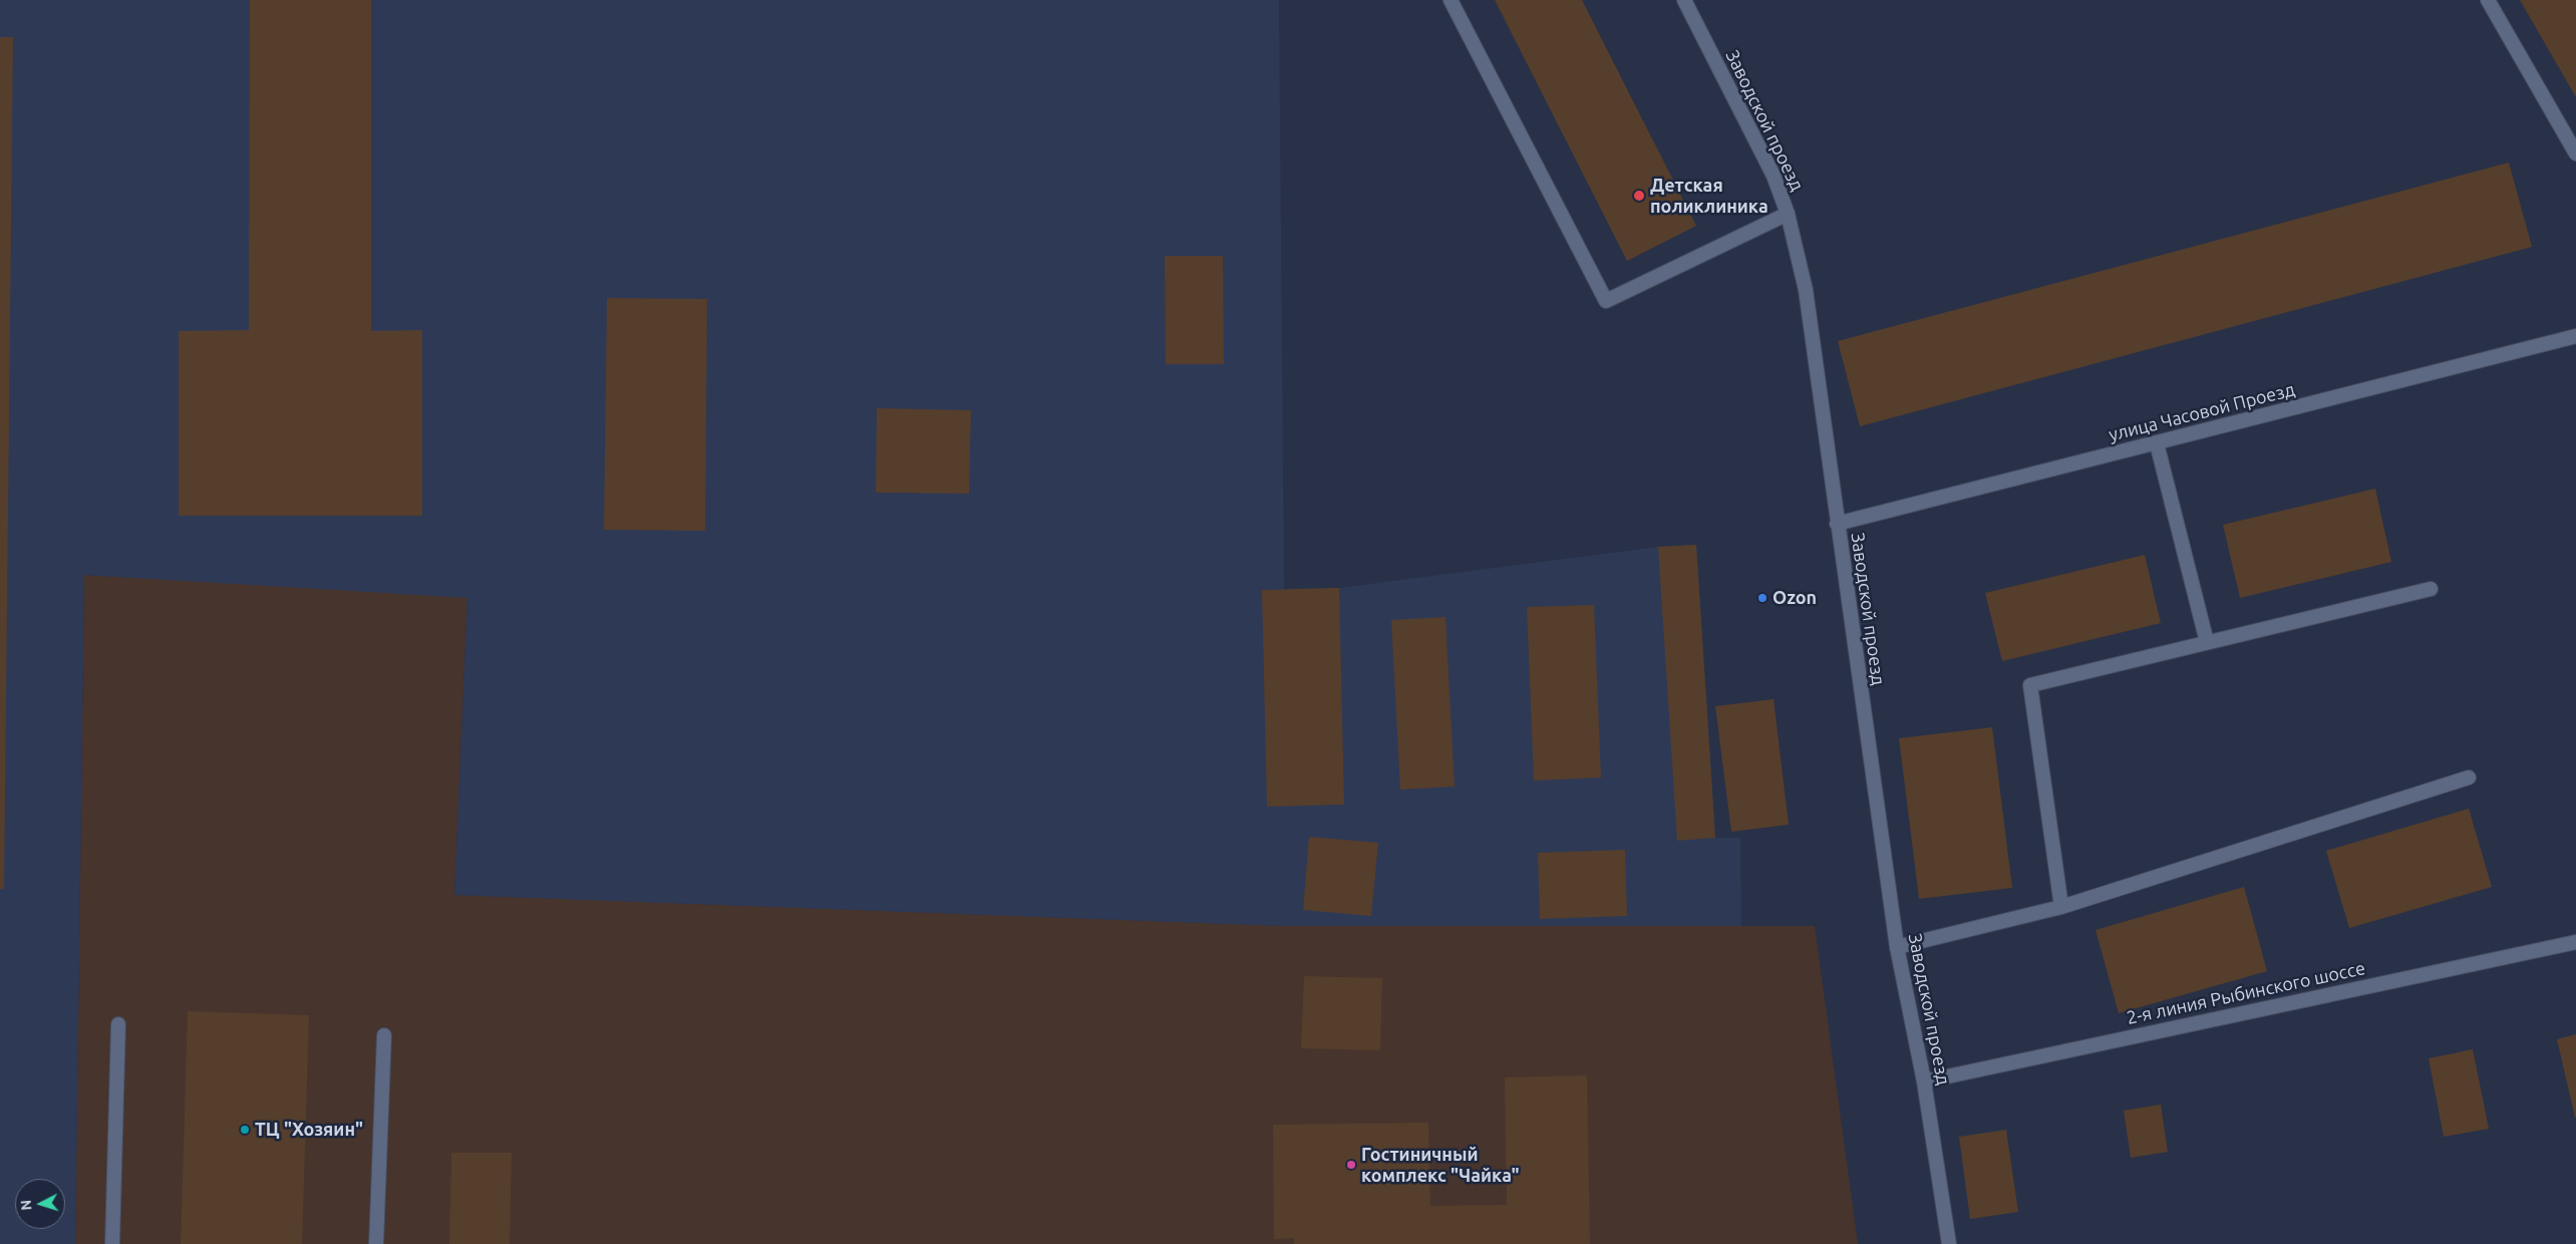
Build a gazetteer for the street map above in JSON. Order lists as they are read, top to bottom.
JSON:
{
  "streets": {
    "street": ["Заводской проезд", "улица Часовой Проезд", "2-я линия Рыбинского шоссе"]
  },
  "crossings": [
    ["Заводской проезд", "улица Часовой Проезд"],
    ["Заводской проезд", "2-я линия Рыбинского шоссе"]
  ],
  "places": [
    "Детская поликлиника",
    "Ozon",
    "ТЦ \"Хозяин\"",
    "Гостиничный комплекс \"Чайка\""
  ],
  "north": "left"
}
